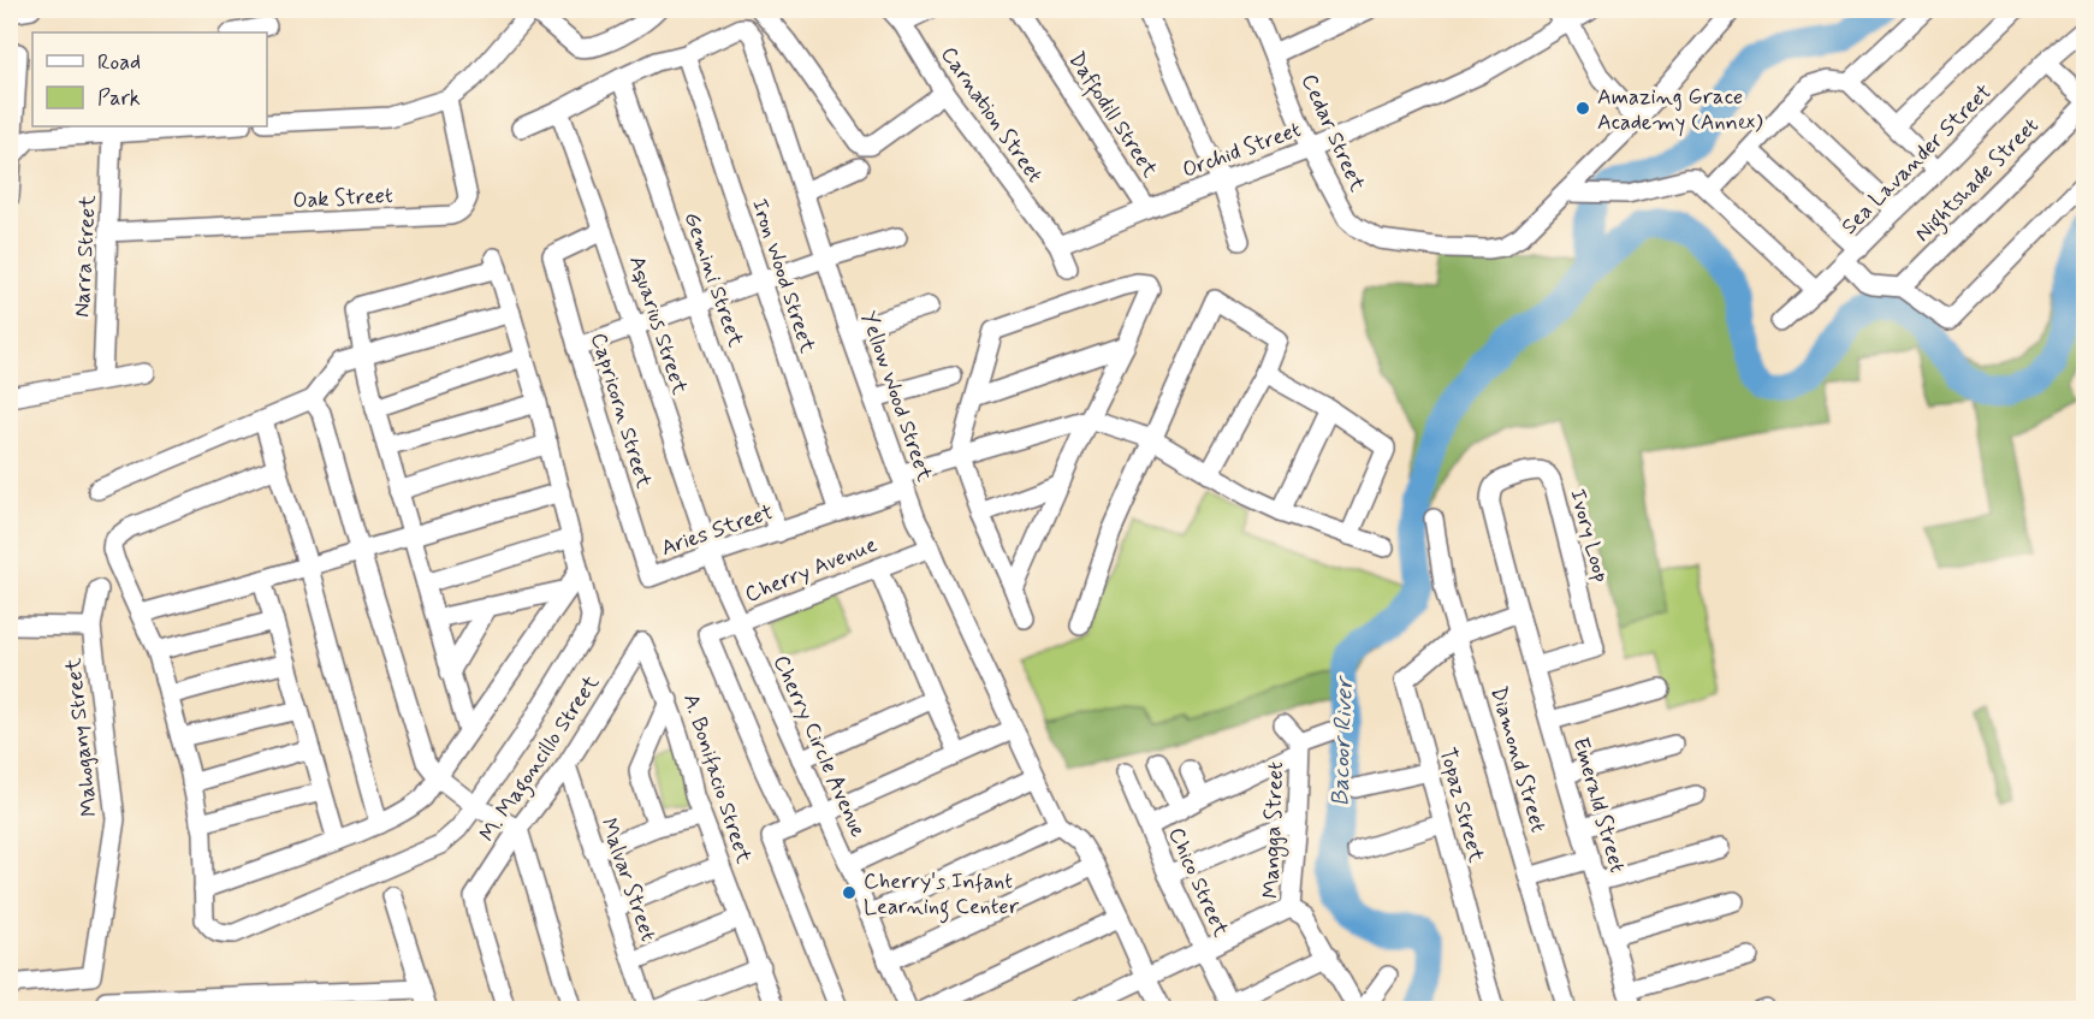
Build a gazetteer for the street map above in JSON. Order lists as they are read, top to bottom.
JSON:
{
  "streets": {
    "street": [
      "Carnation Street",
      "Daffodill Street",
      "Cedar Street",
      "Orchid Street",
      "Sea Lavander Street",
      "Nightshade Street",
      "Oak Street",
      "Narra Street",
      "Iron Wood Street",
      "Gemini Street",
      "Aquarius Street",
      "Yellow Wood Street",
      "Capricorn Street",
      "Aries Street",
      "Ivory Loop",
      "Cherry Avenue",
      "Mahogany Street",
      "Cherry Circle Avenue",
      "M. Magoncillo Street",
      "Diamond Street",
      "A. Bonifacio Street",
      "Topaz Street",
      "Emerald Street",
      "Mangga Street",
      "Malvar Street",
      "Chico Street"
    ]
  },
  "crossings": [
    ["Carnation Street", "Orchid Street"],
    ["Daffodill Street", "Orchid Street"],
    ["Cedar Street", "Orchid Street"],
    ["Oak Street", "Narra Street"],
    ["Iron Wood Street", "Yellow Wood Street"],
    ["Iron Wood Street", "Aries Street"],
    ["Gemini Street", "Aries Street"],
    ["Aquarius Street", "Capricorn Street"],
    ["Aquarius Street", "Aries Street"],
    ["Aquarius Street", "Cherry Avenue"],
    ["Aquarius Street", "Cherry Circle Avenue"],
    ["Yellow Wood Street", "Aries Street"],
    ["Yellow Wood Street", "Cherry Avenue"],
    ["Capricorn Street", "Aries Street"],
    ["Ivory Loop", "Emerald Street"],
    ["Cherry Avenue", "Cherry Circle Avenue"],
    ["M. Magoncillo Street", "A. Bonifacio Street"],
    ["M. Magoncillo Street", "Malvar Street"],
    ["Diamond Street", "Topaz Street"]
  ],
  "water": ["Bacoor River"],
  "places": ["Amazing Grace Academy (Annex)", "Cherry's Infant Learning Center"],
  "legend": ["Road", "Park"]
}
